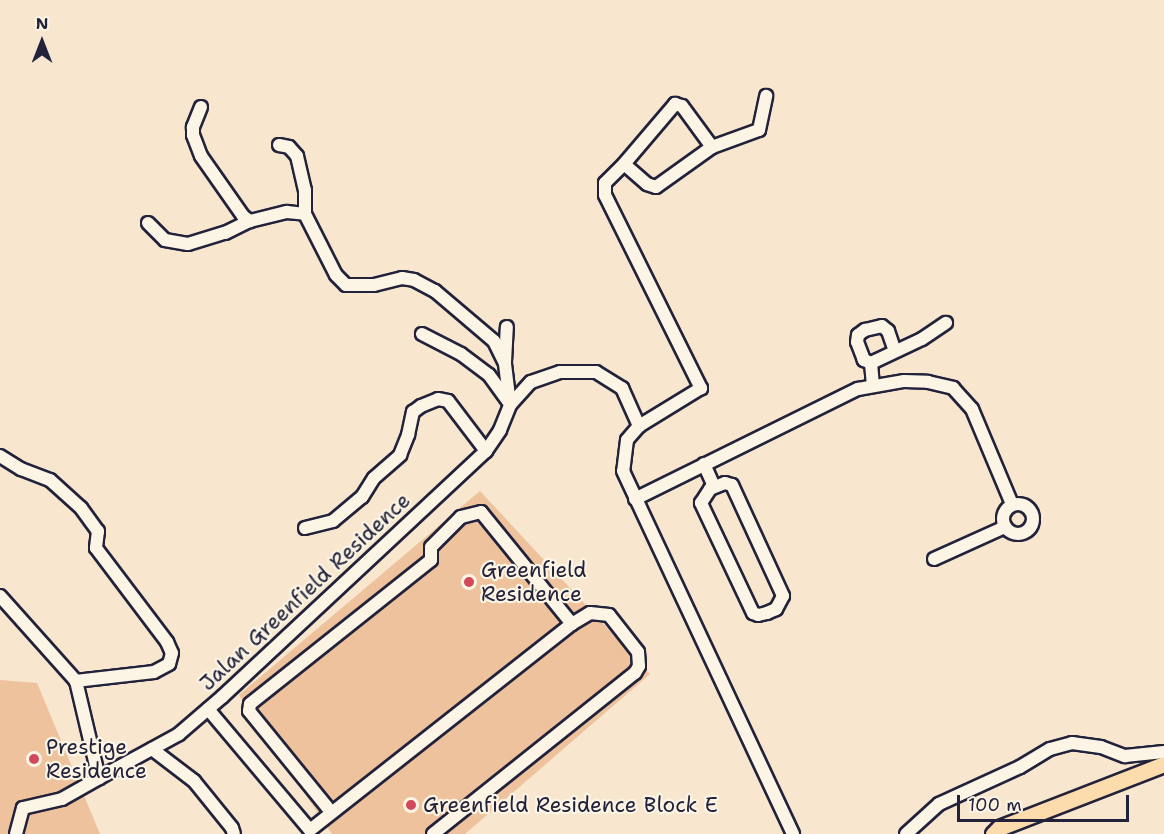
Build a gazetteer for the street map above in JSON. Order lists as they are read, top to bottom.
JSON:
{
  "streets": {
    "street": ["Jalan Greenfield Residence"]
  },
  "places": ["Greenfield Residence", "Prestige Residence", "Greenfield Residence Block E"],
  "scale_bar": "100 m",
  "north": "top"
}
